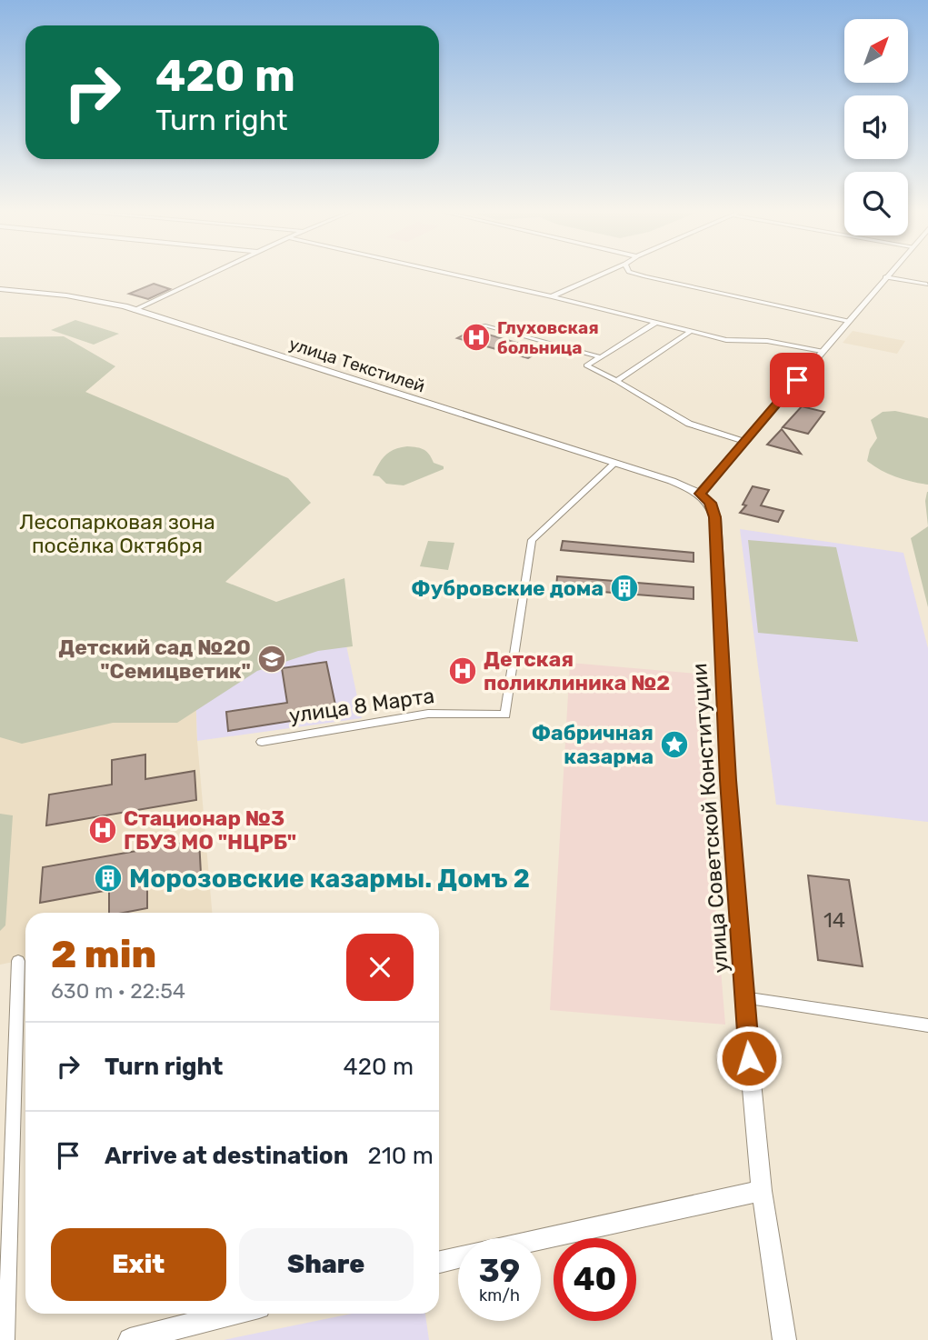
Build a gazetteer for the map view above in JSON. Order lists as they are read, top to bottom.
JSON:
{
  "streets": {
    "street": ["улица Текстилей", "улица 8 Марта", "улица Советской Конституции"]
  },
  "crossings": [
    ["улица Текстилей", "улица 8 Марта"],
    ["улица Текстилей", "улица Советской Конституции"]
  ],
  "parks": ["Лесопарковая зона посёлка Октября"],
  "places": {
    "hospital": ["Глуховская больница", "Детская поликлиника №2", "Стационар №3 ГБУЗ МО \"НЦРБ\""],
    "building": ["Фубровские дома", "Морозовские казармы. Домъ 2"],
    "school or university": ["Детский сад №20 \"Семицветик\""],
    "place": ["Фабричная казарма"]
  },
  "house_numbers": ["14"],
  "north": "top right",
  "page": {
    "turn": ["420 m", "Turn right"],
    "heading": ["2 min", "630 m · 22:54"],
    "list": [
      {
        "name": "Turn right",
        "value": "420 m"
      },
      {
        "name": "Arrive at destination",
        "value": "210 m"
      }
    ],
    "buttons": ["Exit", "Share"],
    "speed": "39 km/h",
    "limit": "40"
  }
}
